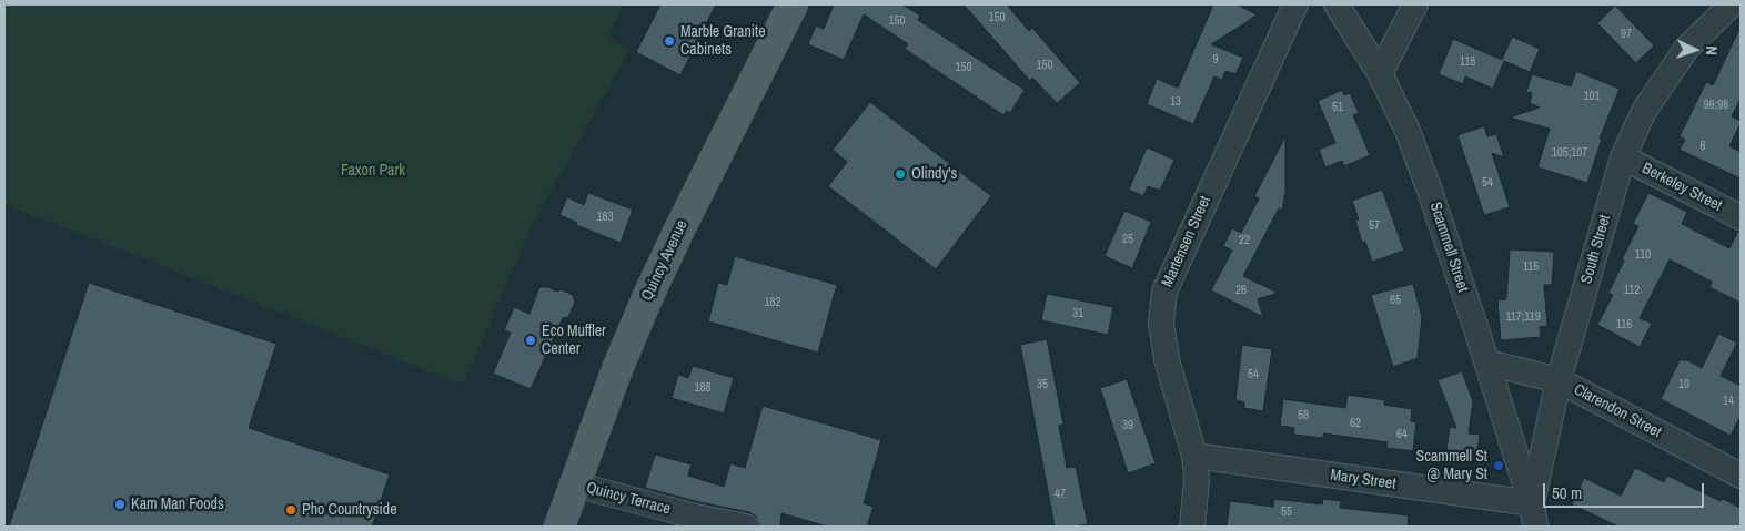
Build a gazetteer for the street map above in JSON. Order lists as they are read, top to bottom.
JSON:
{
  "streets": {
    "main road": ["Quincy Avenue"],
    "street": [
      "Berkeley Street",
      "Martensen Street",
      "Scammell Street",
      "South Street",
      "Clarendon Street",
      "Mary Street",
      "Quincy Terrace"
    ]
  },
  "crossings": [
    ["Berkeley Street", "South Street"],
    ["Martensen Street", "Mary Street"],
    ["Scammell Street", "South Street"],
    ["Scammell Street", "Clarendon Street"],
    ["Scammell Street", "Mary Street"],
    ["South Street", "Clarendon Street"],
    ["South Street", "Mary Street"],
    ["Quincy Avenue", "Quincy Terrace"]
  ],
  "parks": ["Faxon Park"],
  "places": [
    "Marble Granite Cabinets",
    "Olindy's",
    "Eco Muffler Center",
    "Scammell St @ Mary St",
    "Kam Man Foods",
    "Pho Countryside"
  ],
  "house_numbers": [
    "150",
    "150",
    "97",
    "9",
    "118",
    "150",
    "150",
    "101",
    "13",
    "96;98",
    "51",
    "6",
    "105;107",
    "54",
    "183",
    "57",
    "25",
    "22",
    "110",
    "115",
    "26",
    "112",
    "65",
    "182",
    "31",
    "117;119",
    "116",
    "54",
    "35",
    "10",
    "188",
    "14",
    "58",
    "62",
    "39",
    "64",
    "47",
    "55"
  ],
  "scale_bar": "50 m",
  "north": "right"
}
